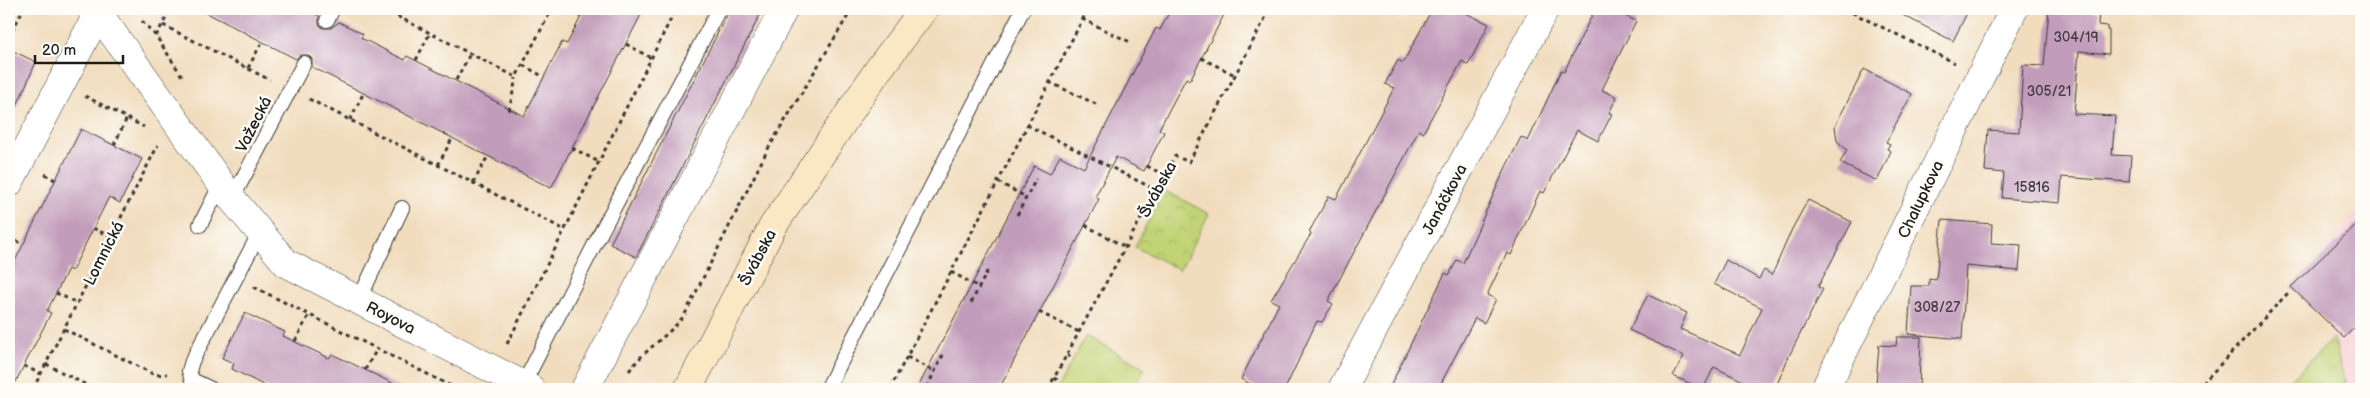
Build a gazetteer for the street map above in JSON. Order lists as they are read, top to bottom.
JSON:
{
  "streets": {
    "street": [
      "Švábska",
      "Janáčkova",
      "Chalupkova",
      "Royova"
    ],
    "lane": ["Važecká"],
    "path": ["Lomnická"]
  },
  "crossings": [
    ["Važecká", "Royova"],
    ["Lomnická", "Royova"]
  ],
  "house_numbers": [
    "304/19",
    "305/21",
    "15816",
    "308/27"
  ],
  "scale_bar": "20 m"
}
